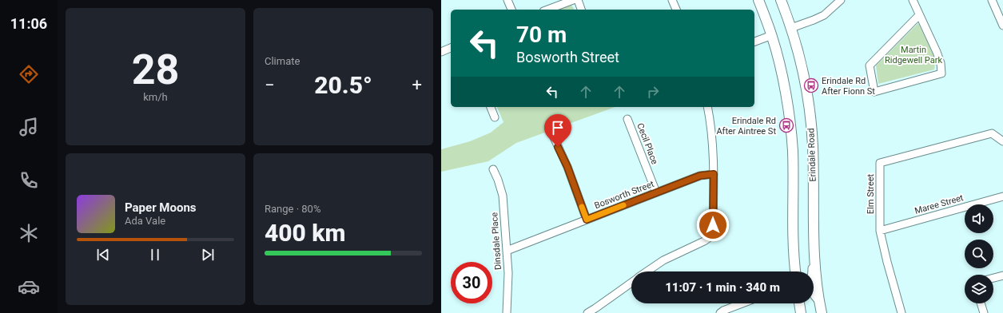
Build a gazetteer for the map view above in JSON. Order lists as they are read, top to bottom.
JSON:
{
  "streets": {
    "main road": ["Erindale Road"],
    "street": [
      "Cecil Place",
      "Elm Street",
      "Bosworth Street",
      "Maree Street",
      "Dinsdale Place"
    ]
  },
  "crossings": [
    ["Cecil Place", "Bosworth Street"],
    ["Elm Street", "Maree Street"],
    ["Bosworth Street", "Dinsdale Place"]
  ],
  "parks": ["Martin Ridgewell Park"],
  "places": {
    "bus stop": ["Erindale Rd After Fionn St", "Erindale Rd After Aintree St"]
  },
  "page": {
    "tabs": "11:06",
    "tile": [
      ["28", "km/h"],
      "Climate",
      ["Range · 80%", "400 km"]
    ],
    "turn": ["70 m", "Bosworth Street"],
    "heat": ["−", "20.5°", "+"],
    "song": ["Paper Moons", "Ada Vale"],
    "limit": "30",
    "trip": "11:07 · 1 min · 340 m"
  }
}
